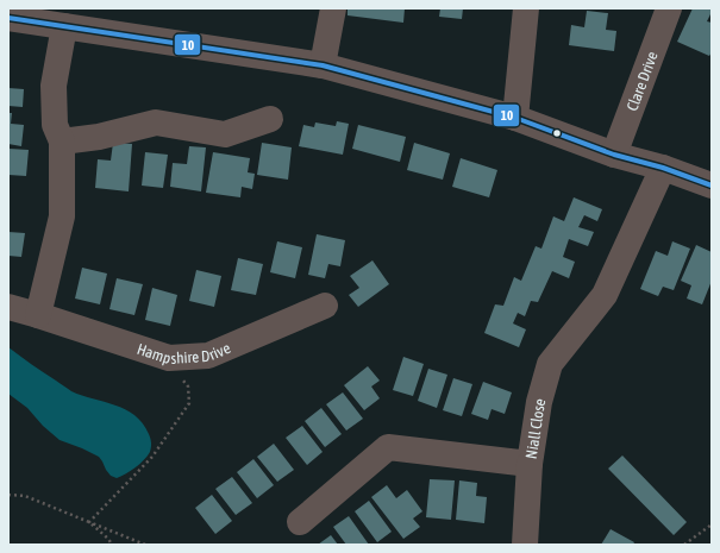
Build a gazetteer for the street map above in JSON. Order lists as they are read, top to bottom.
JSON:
{
  "streets": {
    "street": ["Clare Drive", "Hampshire Drive", "Niall Close"]
  },
  "lines": ["transit line 10"]
}
